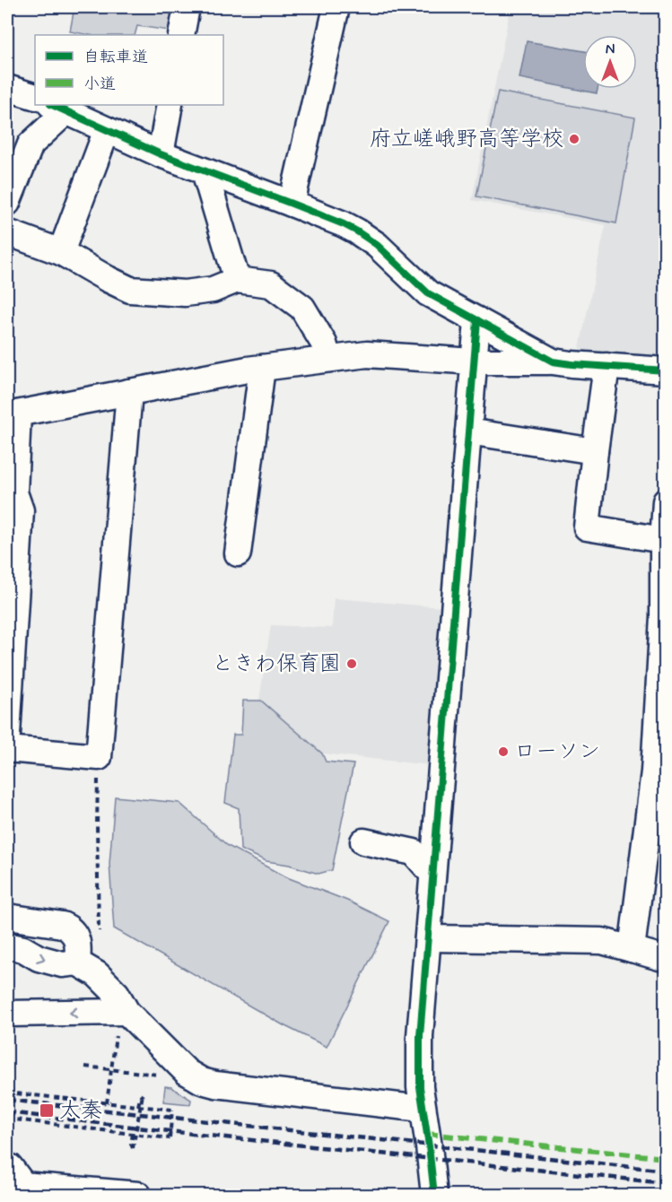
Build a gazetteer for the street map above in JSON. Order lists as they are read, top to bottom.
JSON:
{
  "places": {
    "other": ["府立嵯峨野高等学校", "ときわ保育園", "ローソン"],
    "transit": ["太秦"]
  },
  "legend": ["自転車道", "小道"],
  "north": "top"
}
